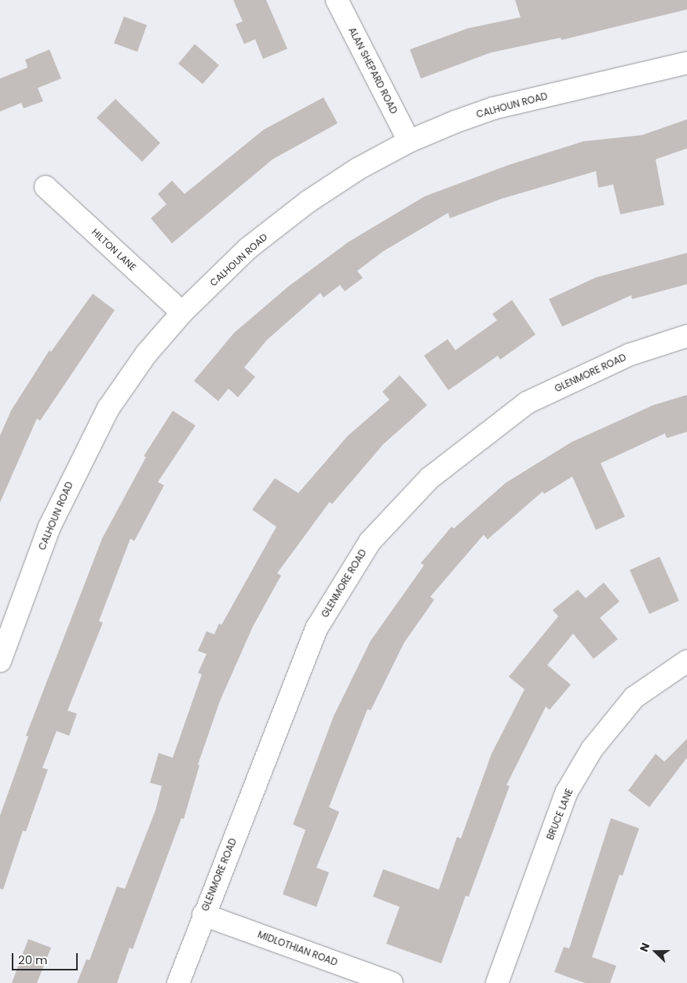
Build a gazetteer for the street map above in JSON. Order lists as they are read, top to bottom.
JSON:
{
  "streets": {
    "street": [
      "ALAN SHEPARD ROAD",
      "CALHOUN ROAD",
      "HILTON LANE",
      "GLENMORE ROAD",
      "BRUCE LANE",
      "MIDLOTHIAN ROAD"
    ]
  },
  "crossings": [
    ["ALAN SHEPARD ROAD", "CALHOUN ROAD"],
    ["CALHOUN ROAD", "HILTON LANE"],
    ["GLENMORE ROAD", "MIDLOTHIAN ROAD"]
  ],
  "scale_bar": "20 m",
  "north": "left"
}
